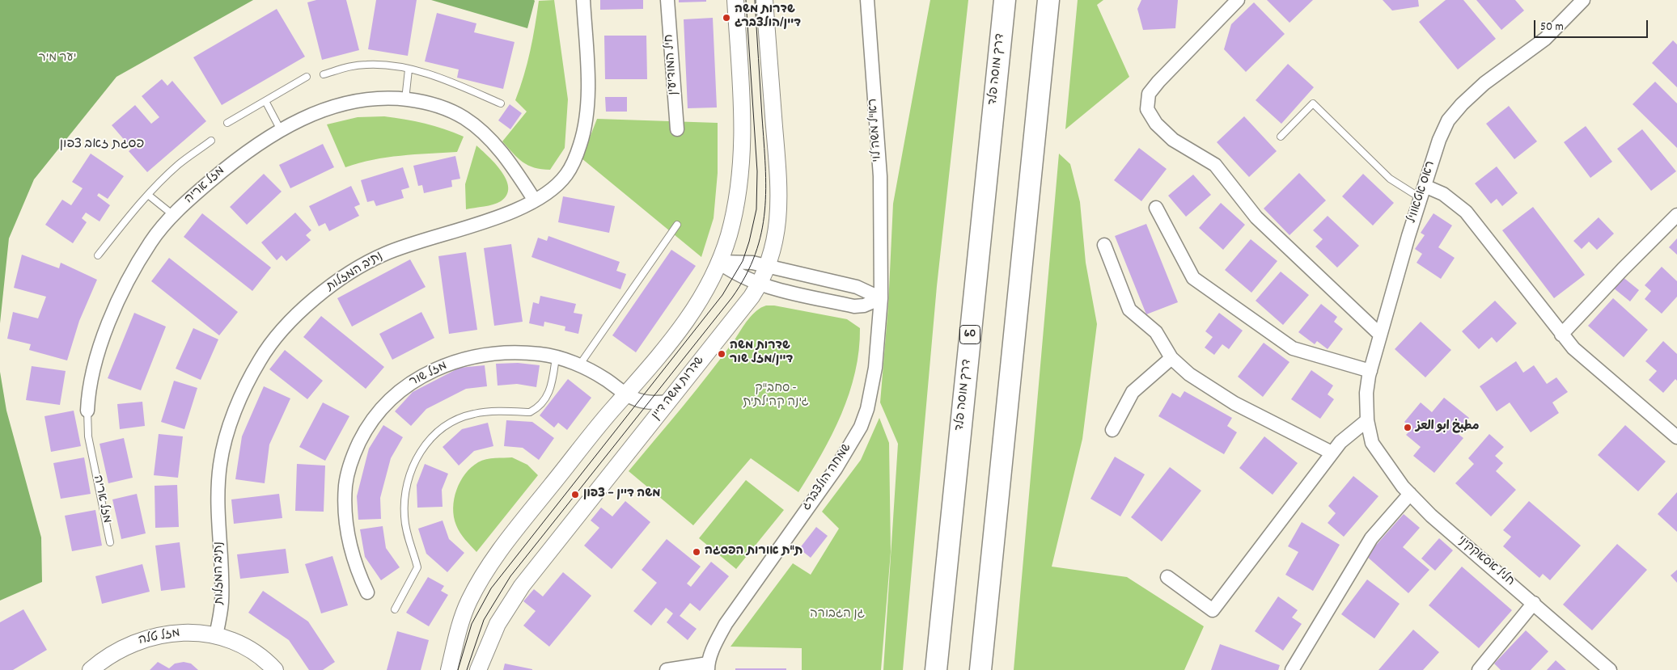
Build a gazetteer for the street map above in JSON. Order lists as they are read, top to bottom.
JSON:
{
  "streets": {
    "highway": ["דרך מוסה פלד", "60"],
    "street": [
      "חיל המודיעין",
      "רא\"ל משה לוי",
      "מזל אריה",
      "ראס אטאוויל",
      "נתיב המזלות",
      "מזל שור",
      "שדרות משה דיין",
      "שמחה הולצברג",
      "חליל אסאקקיני",
      "מזל טלה"
    ]
  },
  "crossings": [
    ["רא\"ל משה לוי", "שמחה הולצברג"],
    ["מזל אריה", "נתיב המזלות"],
    ["ראס אטאוויל", "חליל אסאקקיני"],
    ["נתיב המזלות", "מזל טלה"],
    ["מזל שור", "שדרות משה דיין"]
  ],
  "districts": ["פסגת זאב צפון"],
  "parks": ["יער מיר", "סחב\"ק - גינה קהילתית", "גן הגבורה"],
  "places": [
    "שדרות משה דיין/הולצברג",
    "שדרות משה דיין/מזל שור",
    "مطبخ ابو العز",
    "משה דיין – צפון",
    "ת\"ת אורות הפסגה"
  ],
  "scale_bar": "50 m"
}
